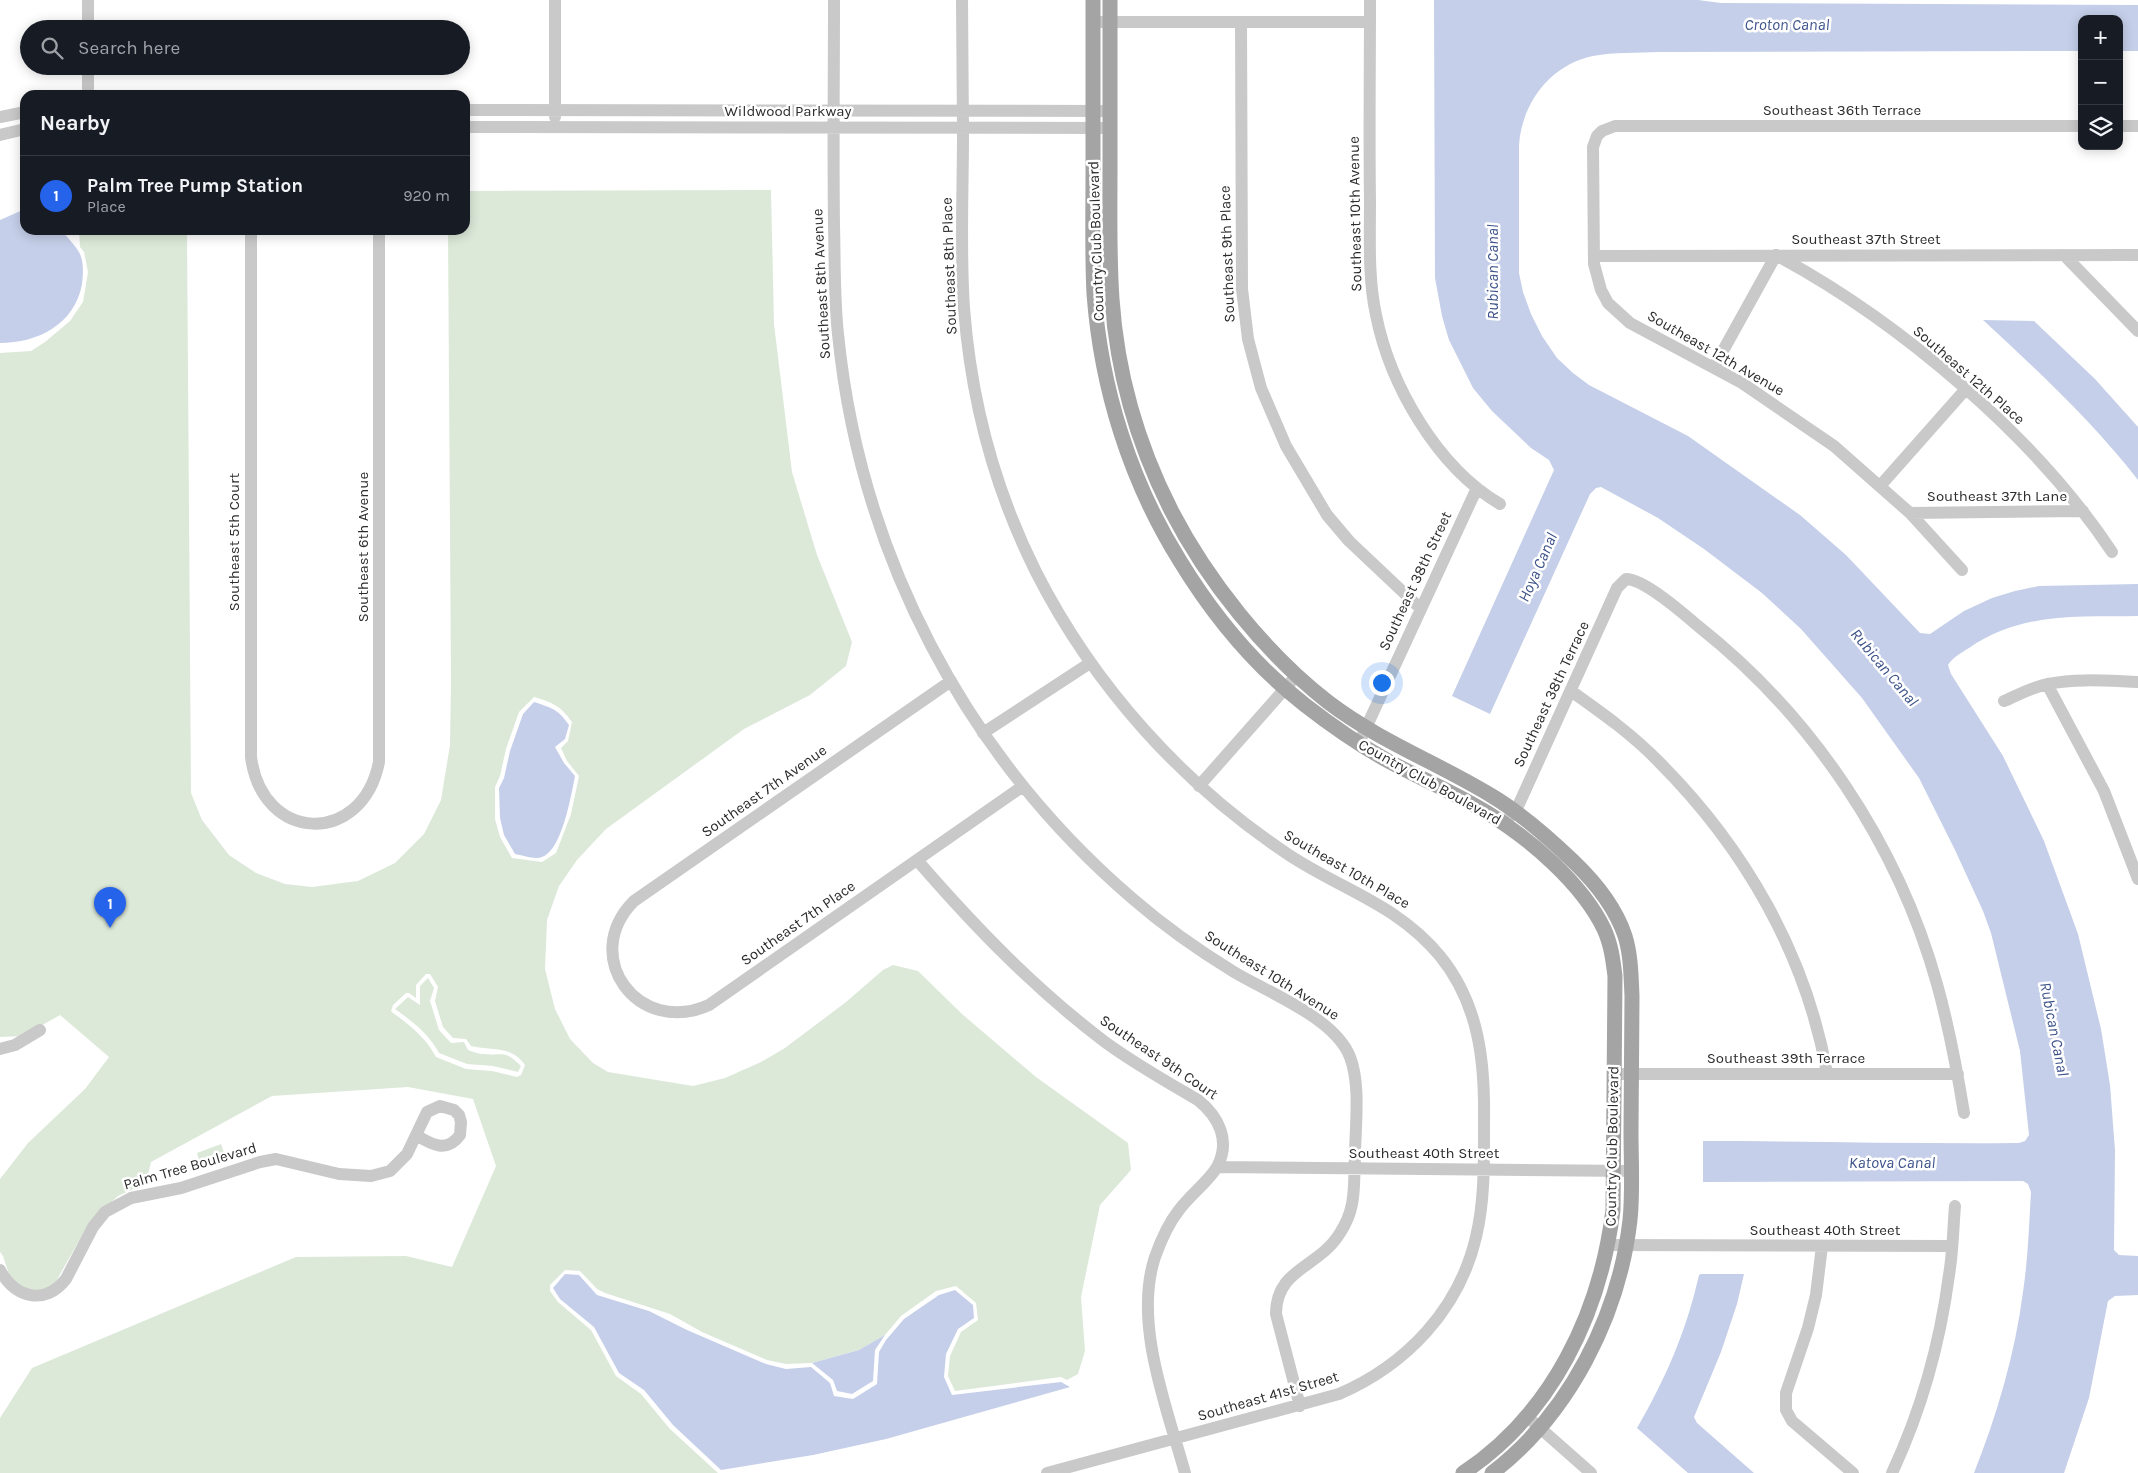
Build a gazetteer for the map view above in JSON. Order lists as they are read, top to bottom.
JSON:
{
  "streets": {
    "main road": ["Country Club Boulevard"],
    "street": [
      "Southeast 36th Terrace",
      "Wildwood Parkway",
      "Southeast 10th Avenue",
      "Southeast 37th Street",
      "Southeast 9th Place",
      "Southeast 8th Place",
      "Southeast 8th Avenue",
      "Southeast 12th Avenue",
      "Southeast 12th Place",
      "Southeast 37th Lane",
      "Southeast 5th Court",
      "Southeast 6th Avenue",
      "Southeast 38th Street",
      "Southeast 38th Terrace",
      "Southeast 7th Avenue",
      "Southeast 10th Place",
      "Southeast 7th Place",
      "Southeast 9th Court",
      "Southeast 39th Terrace",
      "Southeast 40th Street",
      "Palm Tree Boulevard",
      "Southeast 41st Street"
    ]
  },
  "crossings": [
    ["Southeast 36th Terrace", "Southeast 12th Avenue"],
    ["Wildwood Parkway", "Country Club Boulevard"],
    ["Wildwood Parkway", "Southeast 8th Place"],
    ["Wildwood Parkway", "Southeast 8th Avenue"],
    ["Southeast 10th Avenue", "Southeast 8th Avenue"],
    ["Southeast 10th Avenue", "Southeast 38th Street"],
    ["Southeast 10th Avenue", "Southeast 7th Place"],
    ["Southeast 10th Avenue", "Southeast 40th Street"],
    ["Southeast 10th Avenue", "Southeast 41st Street"],
    ["Southeast 37th Street", "Southeast 12th Avenue"],
    ["Southeast 37th Street", "Southeast 12th Place"],
    ["Country Club Boulevard", "Southeast 38th Street"],
    ["Country Club Boulevard", "Southeast 38th Terrace"],
    ["Country Club Boulevard", "Southeast 39th Terrace"],
    ["Country Club Boulevard", "Southeast 40th Street"],
    ["Southeast 9th Place", "Southeast 38th Street"],
    ["Southeast 8th Place", "Southeast 10th Place"],
    ["Southeast 8th Avenue", "Southeast 7th Avenue"],
    ["Southeast 8th Avenue", "Southeast 7th Place"],
    ["Southeast 12th Avenue", "Southeast 37th Lane"],
    ["Southeast 12th Place", "Southeast 37th Lane"],
    ["Southeast 5th Court", "Southeast 6th Avenue"],
    ["Southeast 38th Terrace", "Southeast 39th Terrace"],
    ["Southeast 7th Avenue", "Southeast 7th Place"],
    ["Southeast 10th Place", "Southeast 40th Street"],
    ["Southeast 10th Place", "Southeast 41st Street"],
    ["Southeast 7th Place", "Southeast 9th Court"],
    ["Southeast 9th Court", "Southeast 40th Street"],
    ["Southeast 9th Court", "Southeast 41st Street"],
    ["Southeast 40th Street", "Southeast 41st Street"]
  ],
  "water": [
    "Croton Canal",
    "Rubican Canal",
    "Hoya Canal",
    "Katova Canal"
  ],
  "page": {
    "map_buttons": ["+", "−"],
    "search": "Search here",
    "heading": "Nearby",
    "list": [
      {
        "mark": "1",
        "name": "Palm Tree Pump Station",
        "note": "Place",
        "value": "920 m"
      }
    ],
    "pins": "1"
  }
}
